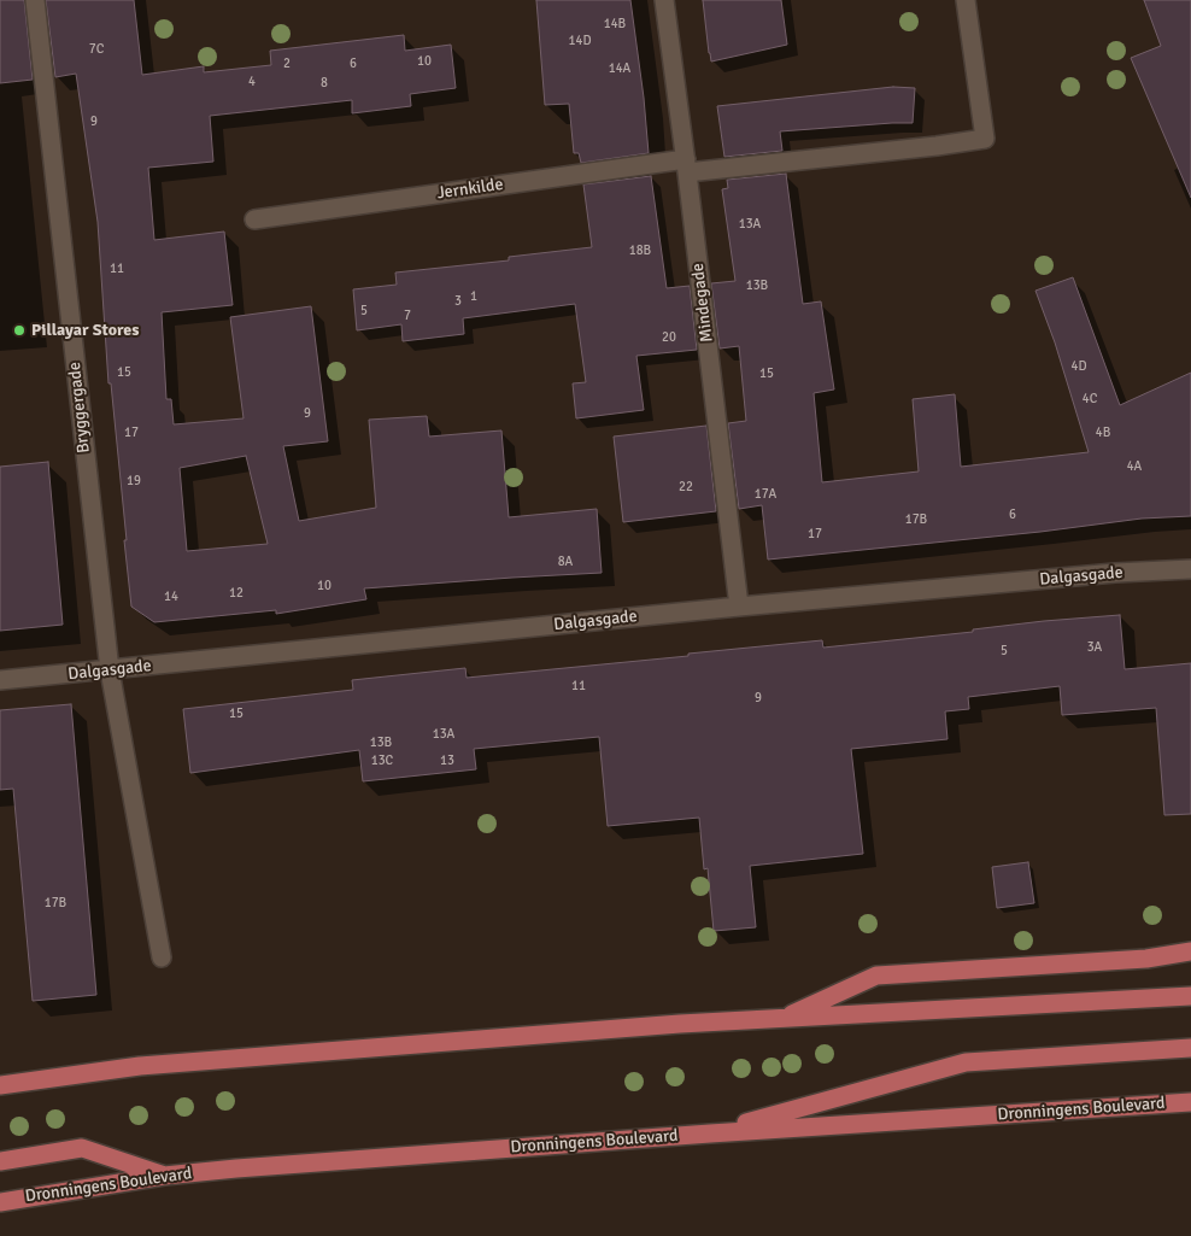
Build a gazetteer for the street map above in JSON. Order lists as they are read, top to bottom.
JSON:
{
  "streets": {
    "main road": ["Dronningens Boulevard"],
    "street": [
      "Jernkilde",
      "Mindegade",
      "Bryggergade",
      "Dalgasgade"
    ]
  },
  "crossings": [
    ["Jernkilde", "Mindegade"],
    ["Mindegade", "Dalgasgade"],
    ["Bryggergade", "Dalgasgade"]
  ],
  "places": ["Pillayar Stores"],
  "house_numbers": [
    "14B",
    "14D",
    "7C",
    "10",
    "2",
    "6",
    "14A",
    "4",
    "8",
    "9",
    "13A",
    "18B",
    "11",
    "13B",
    "1",
    "3",
    "5",
    "7",
    "20",
    "4D",
    "15",
    "15",
    "4C",
    "9",
    "17",
    "4B",
    "4A",
    "19",
    "22",
    "17A",
    "6",
    "17B",
    "17",
    "8A",
    "10",
    "12",
    "14",
    "3A",
    "5",
    "11",
    "9",
    "15",
    "13A",
    "13B",
    "13C",
    "13",
    "17B"
  ]
}
